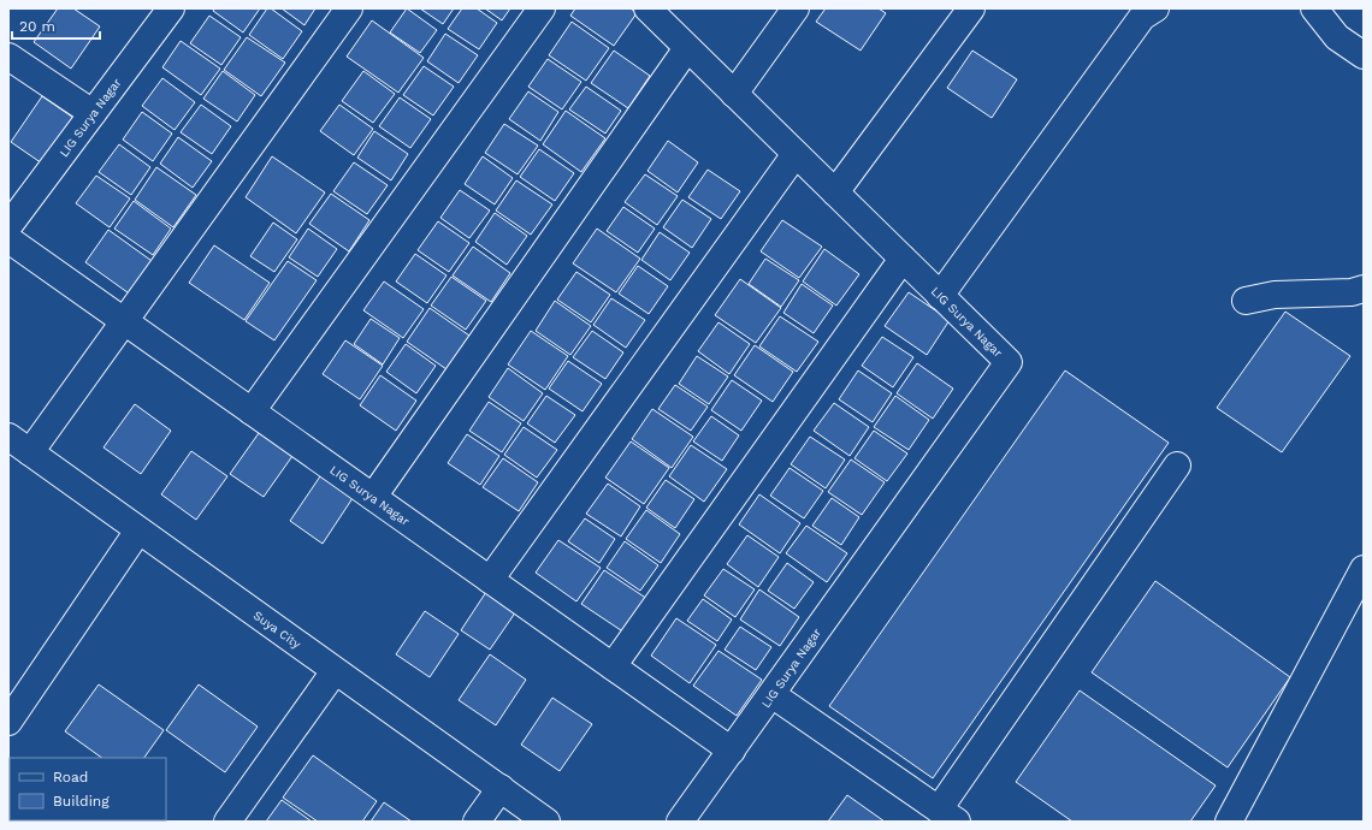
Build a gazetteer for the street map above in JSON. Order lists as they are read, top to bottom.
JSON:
{
  "streets": {
    "street": ["LIG Surya Nagar", "Suya City"]
  },
  "legend": ["Road", "Building"],
  "scale_bar": "20 m"
}
